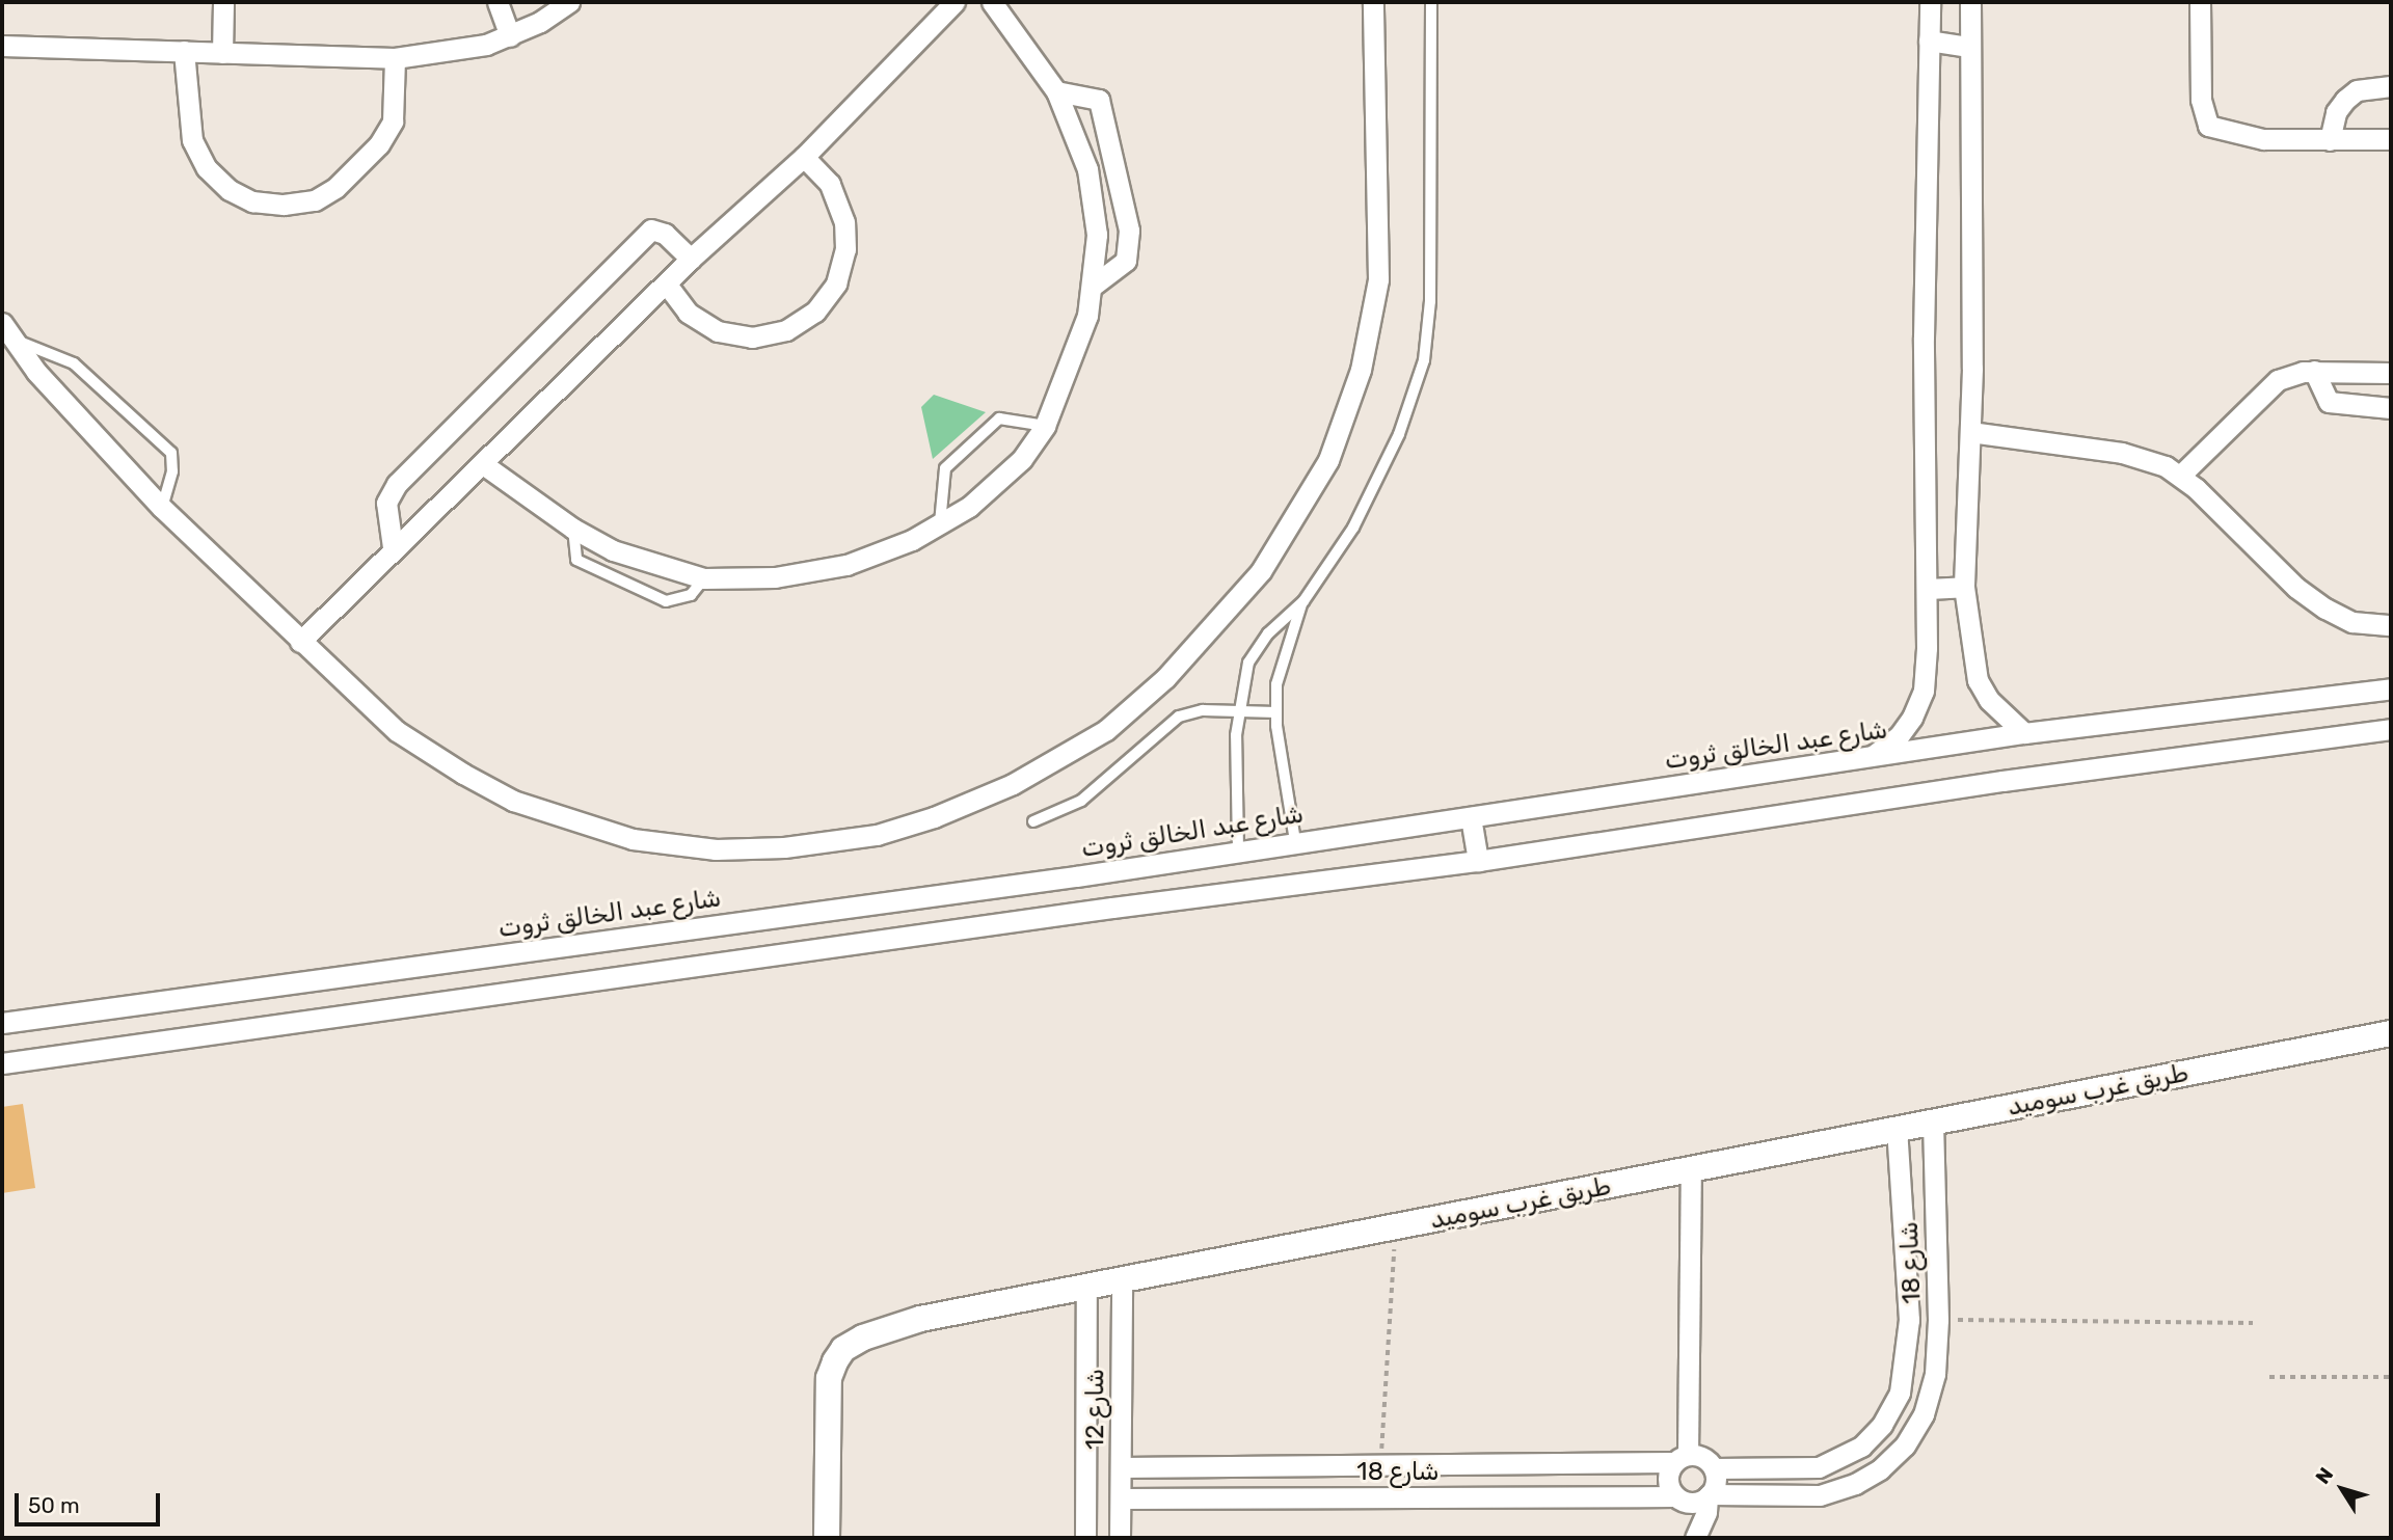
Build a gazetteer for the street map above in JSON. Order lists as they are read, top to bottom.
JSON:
{
  "streets": {
    "street": [
      "شارع عبد الخالق ثروت",
      "طريق غرب سوميد",
      "شارع 18",
      "شارع 12"
    ]
  },
  "crossings": [
    ["طريق غرب سوميد", "شارع 18"],
    ["طريق غرب سوميد", "شارع 12"],
    ["شارع 18", "شارع 12"]
  ],
  "scale_bar": "50 m",
  "north": "top left"
}
